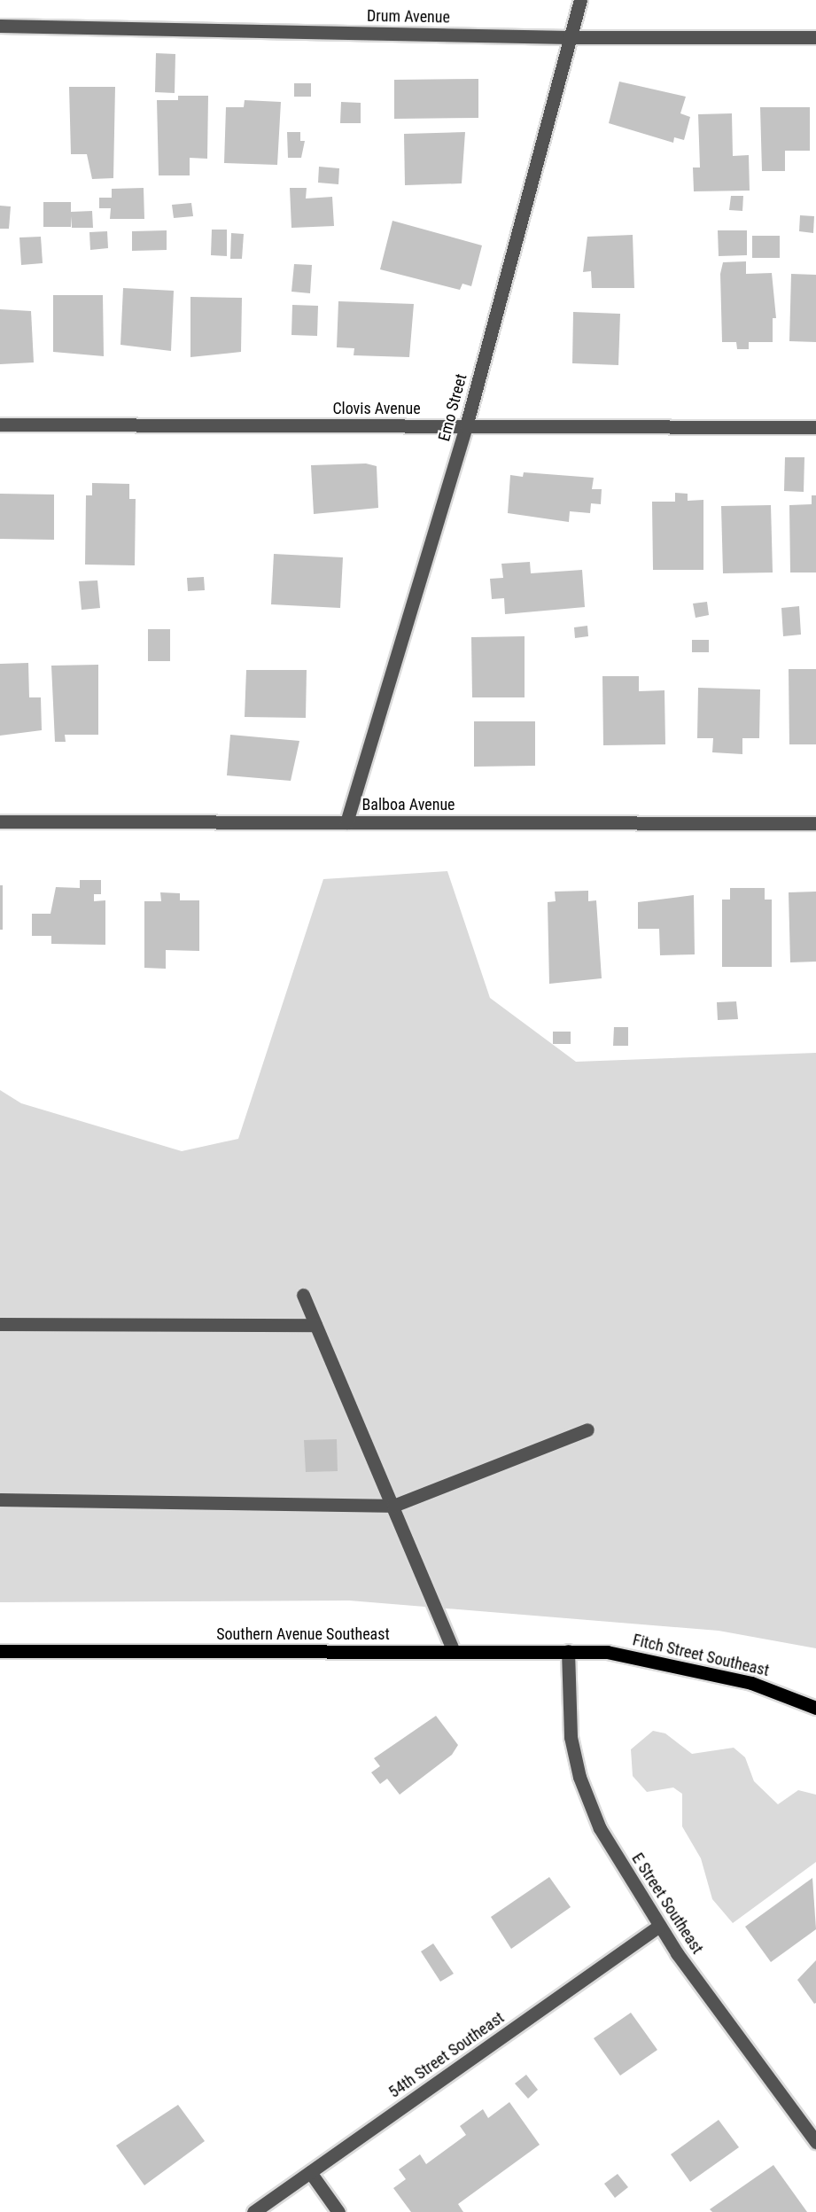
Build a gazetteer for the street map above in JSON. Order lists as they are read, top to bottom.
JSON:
{
  "streets": {
    "main road": ["Southern Avenue Southeast", "Fitch Street Southeast"],
    "street": [
      "Drum Avenue",
      "Emo Street",
      "Clovis Avenue",
      "Balboa Avenue",
      "E Street Southeast",
      "54th Street Southeast"
    ]
  },
  "crossings": [
    ["Drum Avenue", "Emo Street"],
    ["Emo Street", "Clovis Avenue"],
    ["Emo Street", "Balboa Avenue"],
    ["Southern Avenue Southeast", "Fitch Street Southeast"],
    ["Southern Avenue Southeast", "E Street Southeast"],
    ["E Street Southeast", "54th Street Southeast"]
  ]
}
